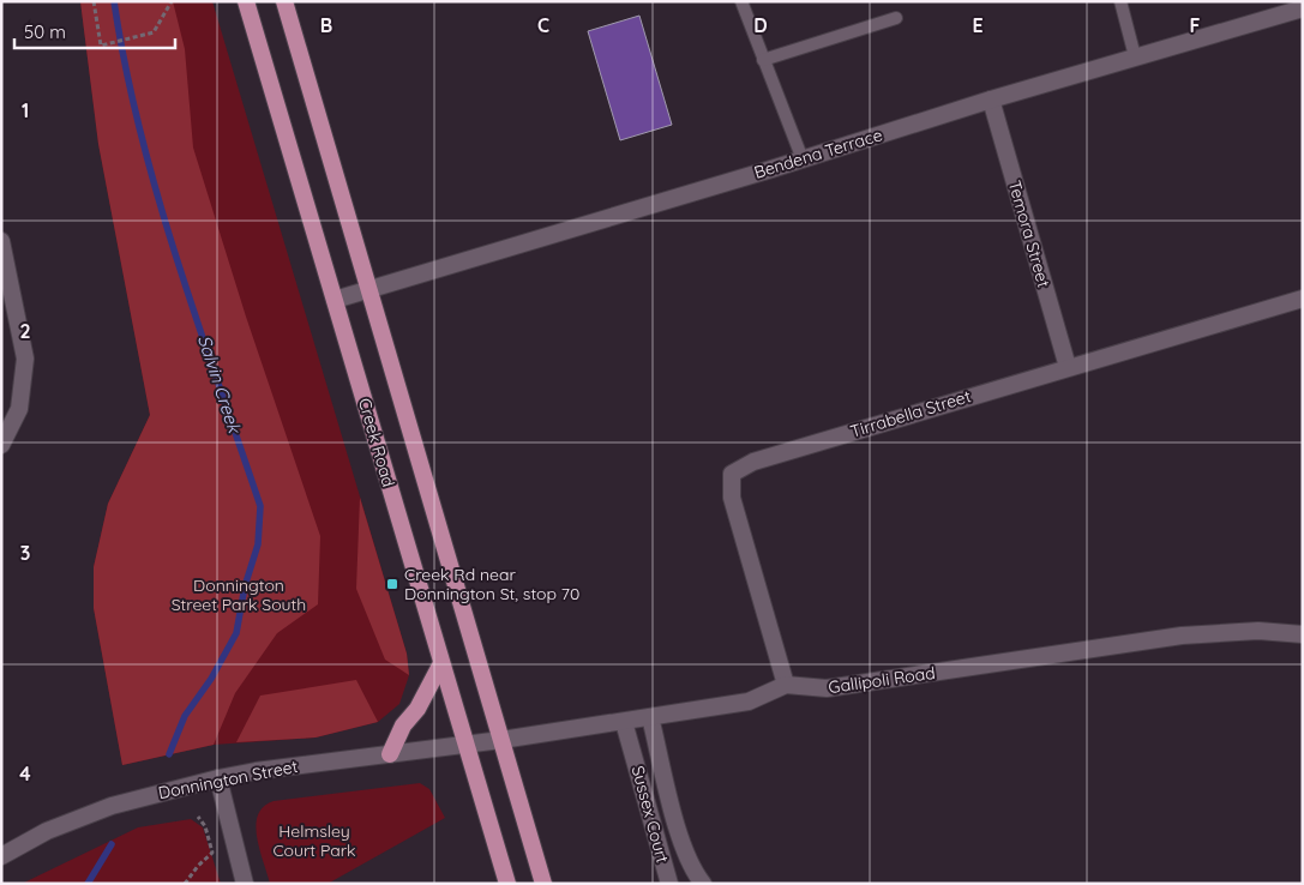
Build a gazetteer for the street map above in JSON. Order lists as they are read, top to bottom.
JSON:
{
  "streets": {
    "main road": ["Creek Road"],
    "street": [
      "Bendena Terrace",
      "Temora Street",
      "Tirrabella Street",
      "Gallipoli Road",
      "Donnington Street",
      "Sussex Court"
    ]
  },
  "crossings": [
    ["Bendena Terrace", "Temora Street"],
    ["Bendena Terrace", "Creek Road"],
    ["Temora Street", "Tirrabella Street"],
    ["Tirrabella Street", "Gallipoli Road"],
    ["Creek Road", "Gallipoli Road"],
    ["Creek Road", "Donnington Street"],
    ["Gallipoli Road", "Donnington Street"],
    ["Gallipoli Road", "Sussex Court"]
  ],
  "water": ["Salvin Creek"],
  "parks": ["Donnington Street Park South", "Helmsley Court Park"],
  "places": {
    "transit": ["Creek Rd near Donnington St, stop 70"]
  },
  "scale_bar": "50 m",
  "grid": {
    "columns": [
      "B",
      "C",
      "D",
      "E",
      "F"
    ],
    "rows": [
      "1",
      "2",
      "3",
      "4"
    ]
  }
}
